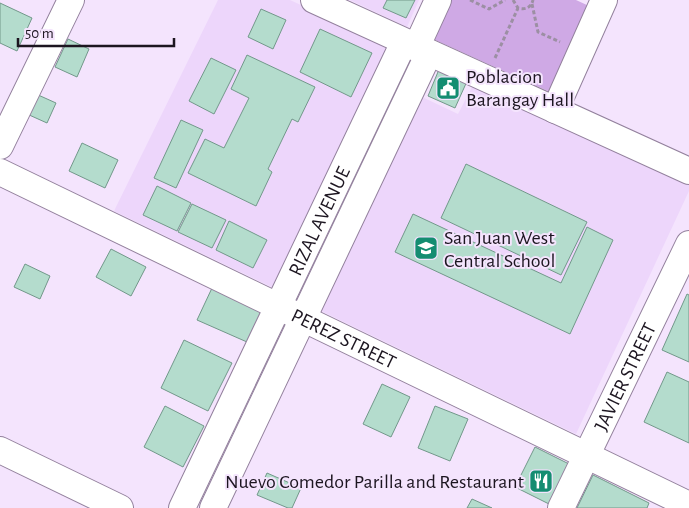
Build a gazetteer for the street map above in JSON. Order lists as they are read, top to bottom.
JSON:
{
  "streets": {
    "street": ["RIZAL AVENUE", "PEREZ STREET", "JAVIER STREET"]
  },
  "crossings": [
    ["RIZAL AVENUE", "PEREZ STREET"],
    ["PEREZ STREET", "JAVIER STREET"]
  ],
  "places": {
    "public building": ["Poblacion Barangay Hall"],
    "school or university": ["San Juan West Central School"],
    "restaurant": ["Nuevo Comedor Parilla and Restaurant"]
  },
  "scale_bar": "50 m"
}
